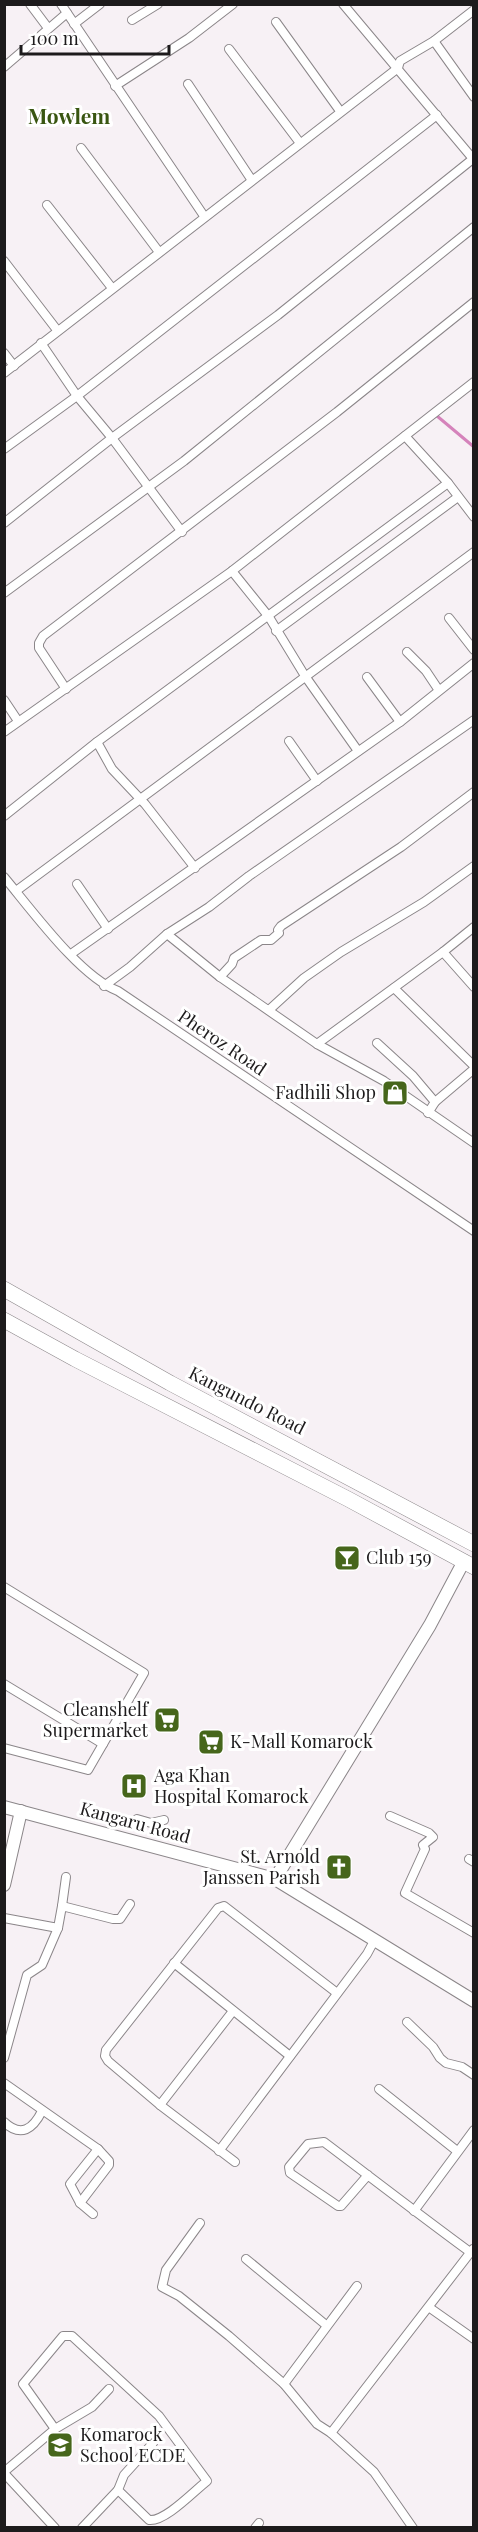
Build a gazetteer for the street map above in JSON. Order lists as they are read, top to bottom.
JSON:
{
  "streets": {
    "highway": ["Kangundo Road"],
    "main road": ["Kangaru Road"],
    "street": ["Pheroz Road"]
  },
  "districts": ["Mowlem"],
  "places": {
    "shop": ["Fadhili Shop"],
    "bar": ["Club 159"],
    "supermarket": ["Cleanshelf Supermarket", "K-Mall Komarock"],
    "hospital": ["Aga Khan Hospital Komarock"],
    "church": ["St. Arnold Janssen Parish"],
    "school or university": ["Komarock School ECDE"]
  },
  "scale_bar": "100 m"
}
